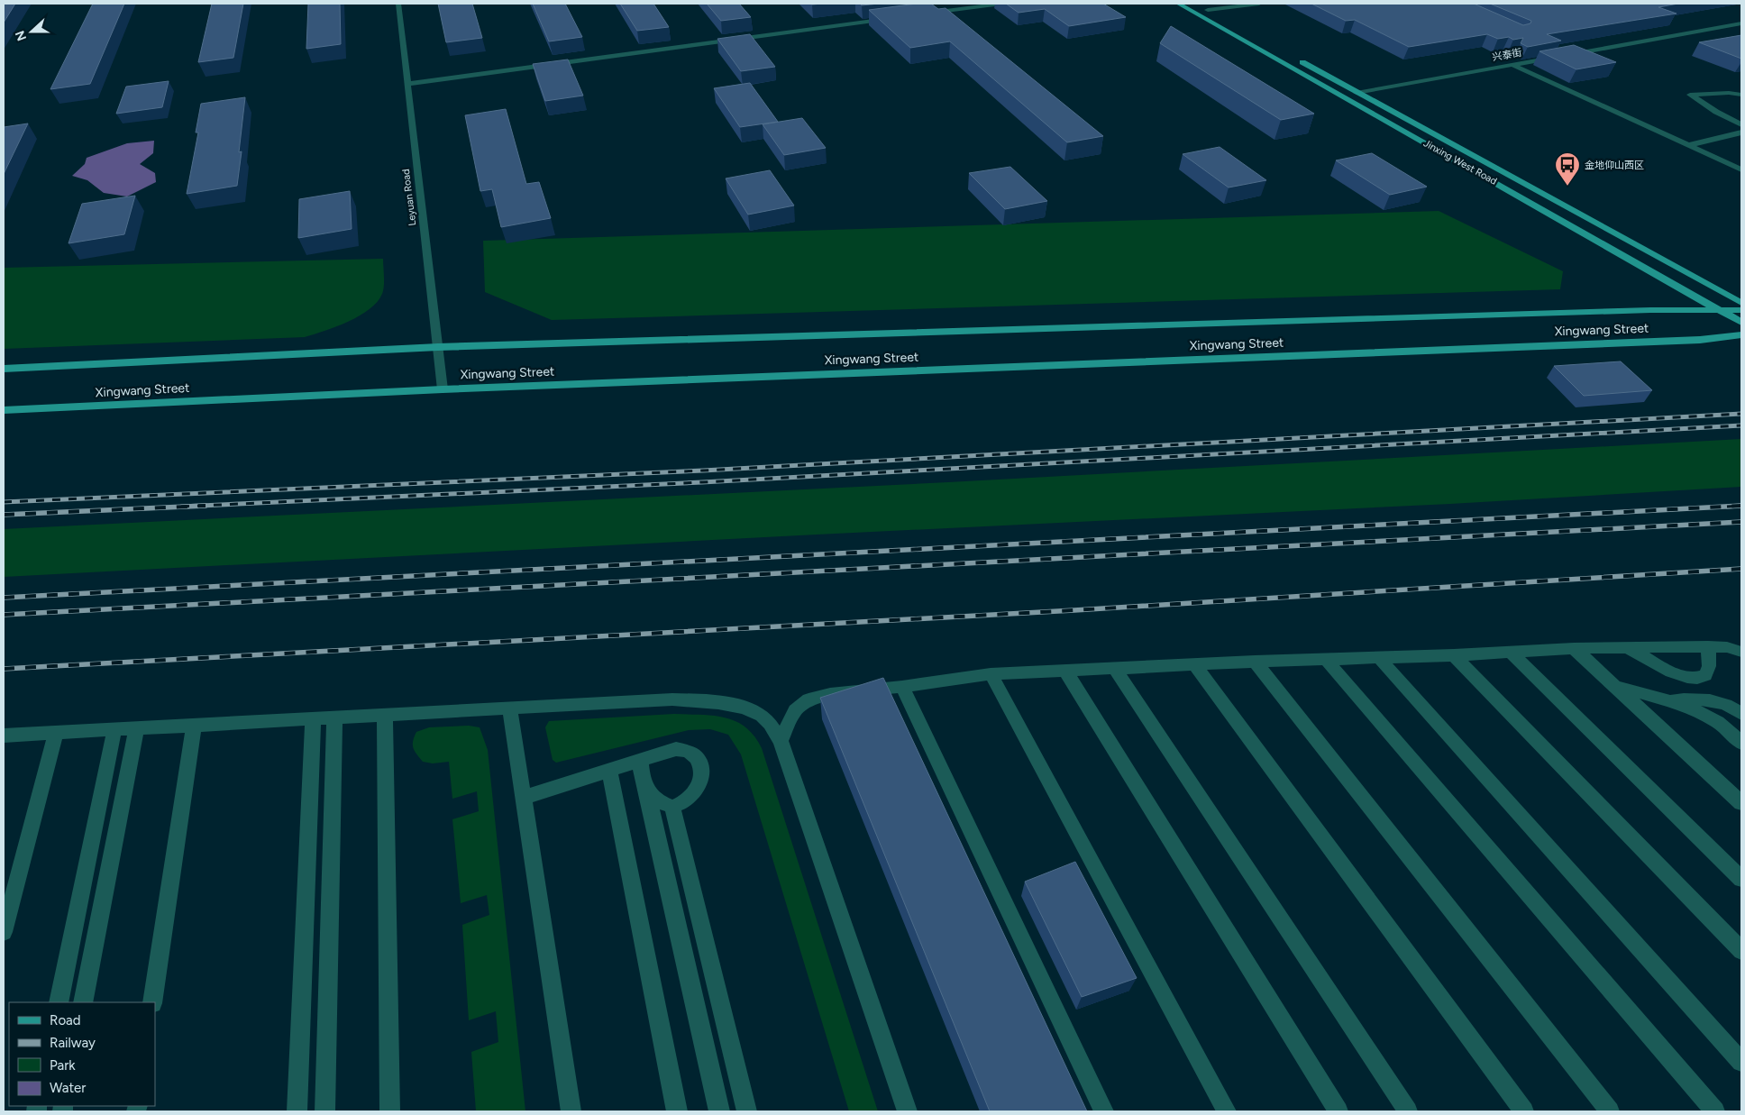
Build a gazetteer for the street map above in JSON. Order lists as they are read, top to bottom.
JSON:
{
  "streets": {
    "main road": ["Jinxing West Road", "Xingwang Street"],
    "street": ["兴泰街", "Leyuan Road"]
  },
  "crossings": [
    ["兴泰街", "Jinxing West Road"],
    ["Jinxing West Road", "Xingwang Street"],
    ["Leyuan Road", "Xingwang Street"]
  ],
  "places": {
    "bus stop": ["金地仰山西区"]
  },
  "legend": [
    "Road",
    "Railway",
    "Park",
    "Water"
  ],
  "north": "left"
}
